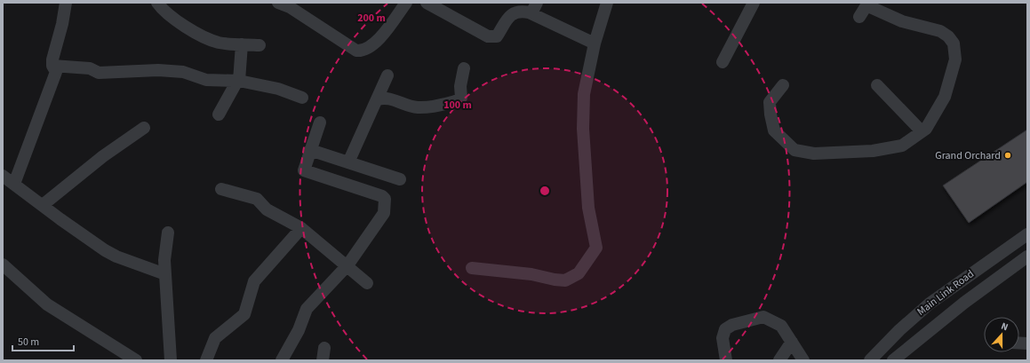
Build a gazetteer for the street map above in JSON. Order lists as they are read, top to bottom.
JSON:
{
  "streets": {
    "street": ["Main Link Road"]
  },
  "places": ["Grand Orchard"],
  "scale_bar": "50 m",
  "north": "top",
  "rings": ["200 m", "100 m"]
}
